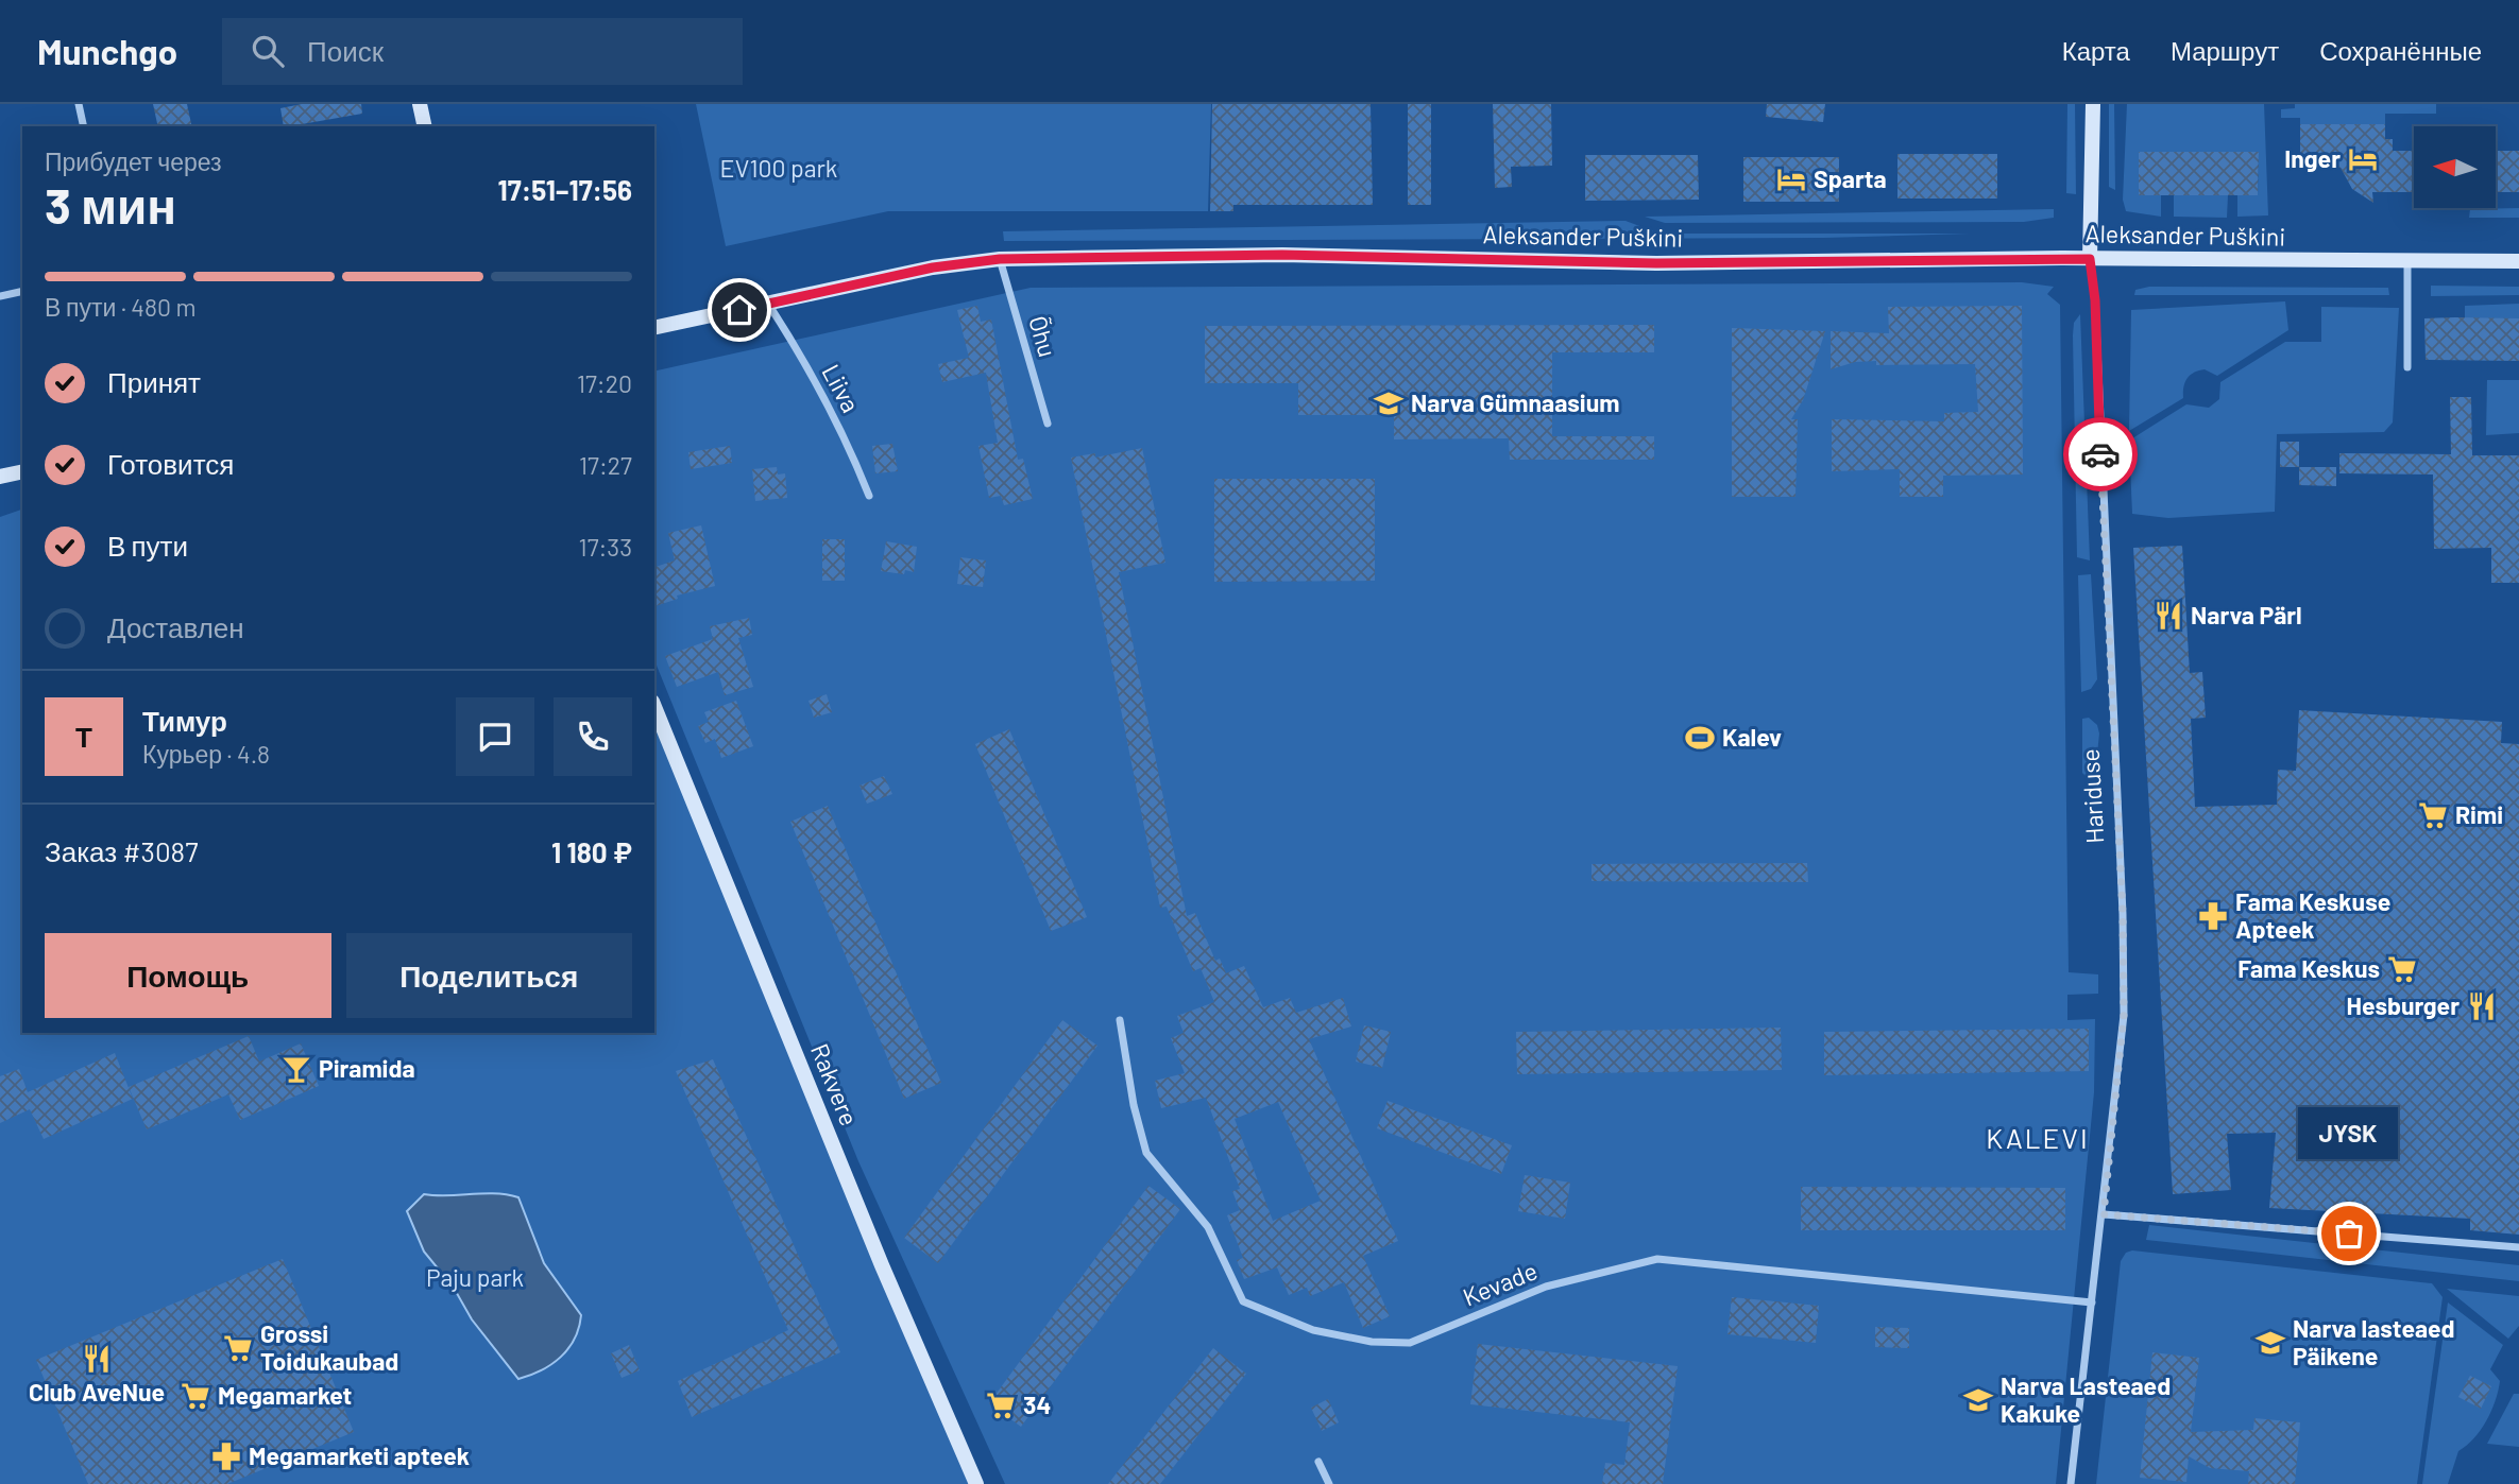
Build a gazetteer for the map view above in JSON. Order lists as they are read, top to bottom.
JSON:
{
  "streets": {
    "main road": ["Aleksander Puškini", "Hariduse", "Rakvere"],
    "street": ["Õhu", "Liiva", "Kevade"]
  },
  "crossings": [
    ["Aleksander Puškini", "Õhu"],
    ["Aleksander Puškini", "Liiva"],
    ["Aleksander Puškini", "Hariduse"],
    ["Hariduse", "Kevade"]
  ],
  "districts": ["KALEVI"],
  "parks": ["EV100 park", "Paju park"],
  "places": {
    "hotel": ["Inger", "Sparta"],
    "school or university": ["Narva Gümnaasium", "Narva lasteaed Päikene", "Narva Lasteaed Kakuke"],
    "restaurant": ["Narva Pärl", "Hesburger", "Club AveNue"],
    "sports": ["Kalev"],
    "supermarket": [
      "Rimi",
      "Fama Keskus",
      "Grossi Toidukaubad",
      "Megamarket",
      "34"
    ],
    "pharmacy": ["Fama Keskuse Apteek", "Megamarketi apteek"],
    "bar": ["Piramida"],
    "other": ["JYSK"]
  },
  "north": "left",
  "page": {
    "header": "Munchgo",
    "search": "Поиск",
    "nav": ["Карта", "Маршрут", "Сохранённые"],
    "heading": ["3 мин", "Прибудет через", "17:51–17:56"],
    "panel": [
      "Тимур",
      "Курьер · 4.8",
      "Заказ #3087",
      "1 180 ₽"
    ],
    "bar": "В пути · 480 m",
    "list": [
      ["Принят", "17:20"],
      ["Готовится", "17:27"],
      ["В пути", "17:33"],
      "Доставлен"
    ],
    "round": "Т",
    "buttons": ["Помощь", "Поделиться"],
    "bubble": "JYSK"
  }
}
